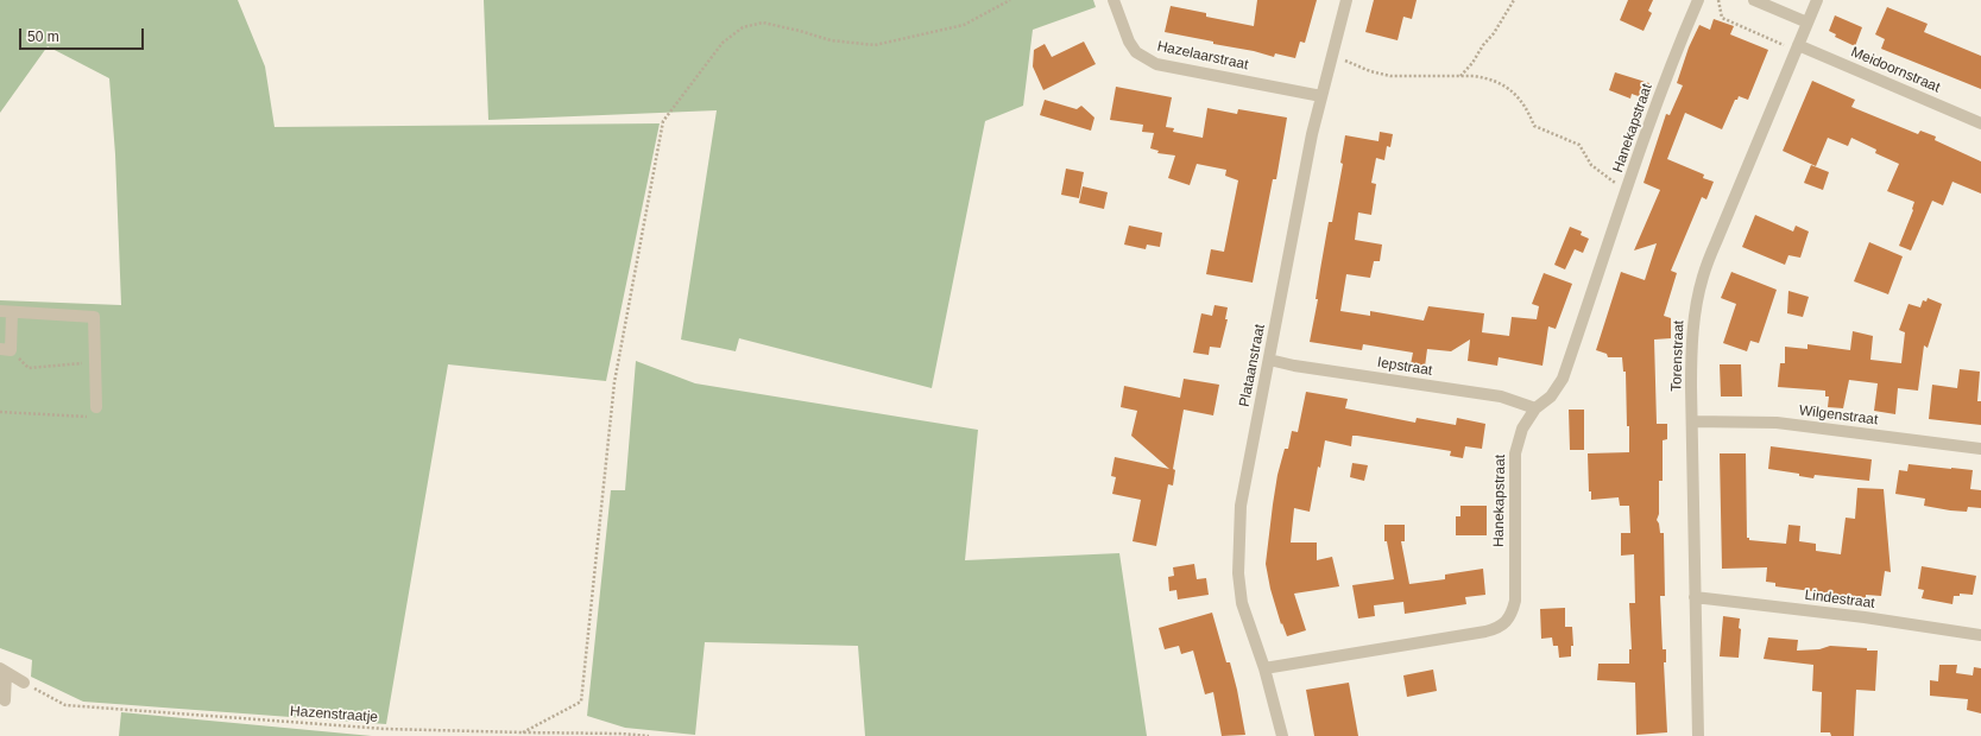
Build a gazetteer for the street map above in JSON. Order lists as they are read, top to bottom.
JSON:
{
  "streets": {
    "street": [
      "Hazelaarstraat",
      "Meidoornstraat",
      "Hanekapstraat",
      "Torenstraat",
      "Plataanstraat",
      "Iepstraat",
      "Wilgenstraat",
      "Lindestraat"
    ],
    "path": ["Hazenstraatje"]
  },
  "crossings": [
    ["Hazelaarstraat", "Plataanstraat"],
    ["Meidoornstraat", "Torenstraat"],
    ["Hanekapstraat", "Plataanstraat"],
    ["Hanekapstraat", "Iepstraat"],
    ["Torenstraat", "Wilgenstraat"],
    ["Torenstraat", "Lindestraat"],
    ["Plataanstraat", "Iepstraat"]
  ],
  "scale_bar": "50 m"
}
